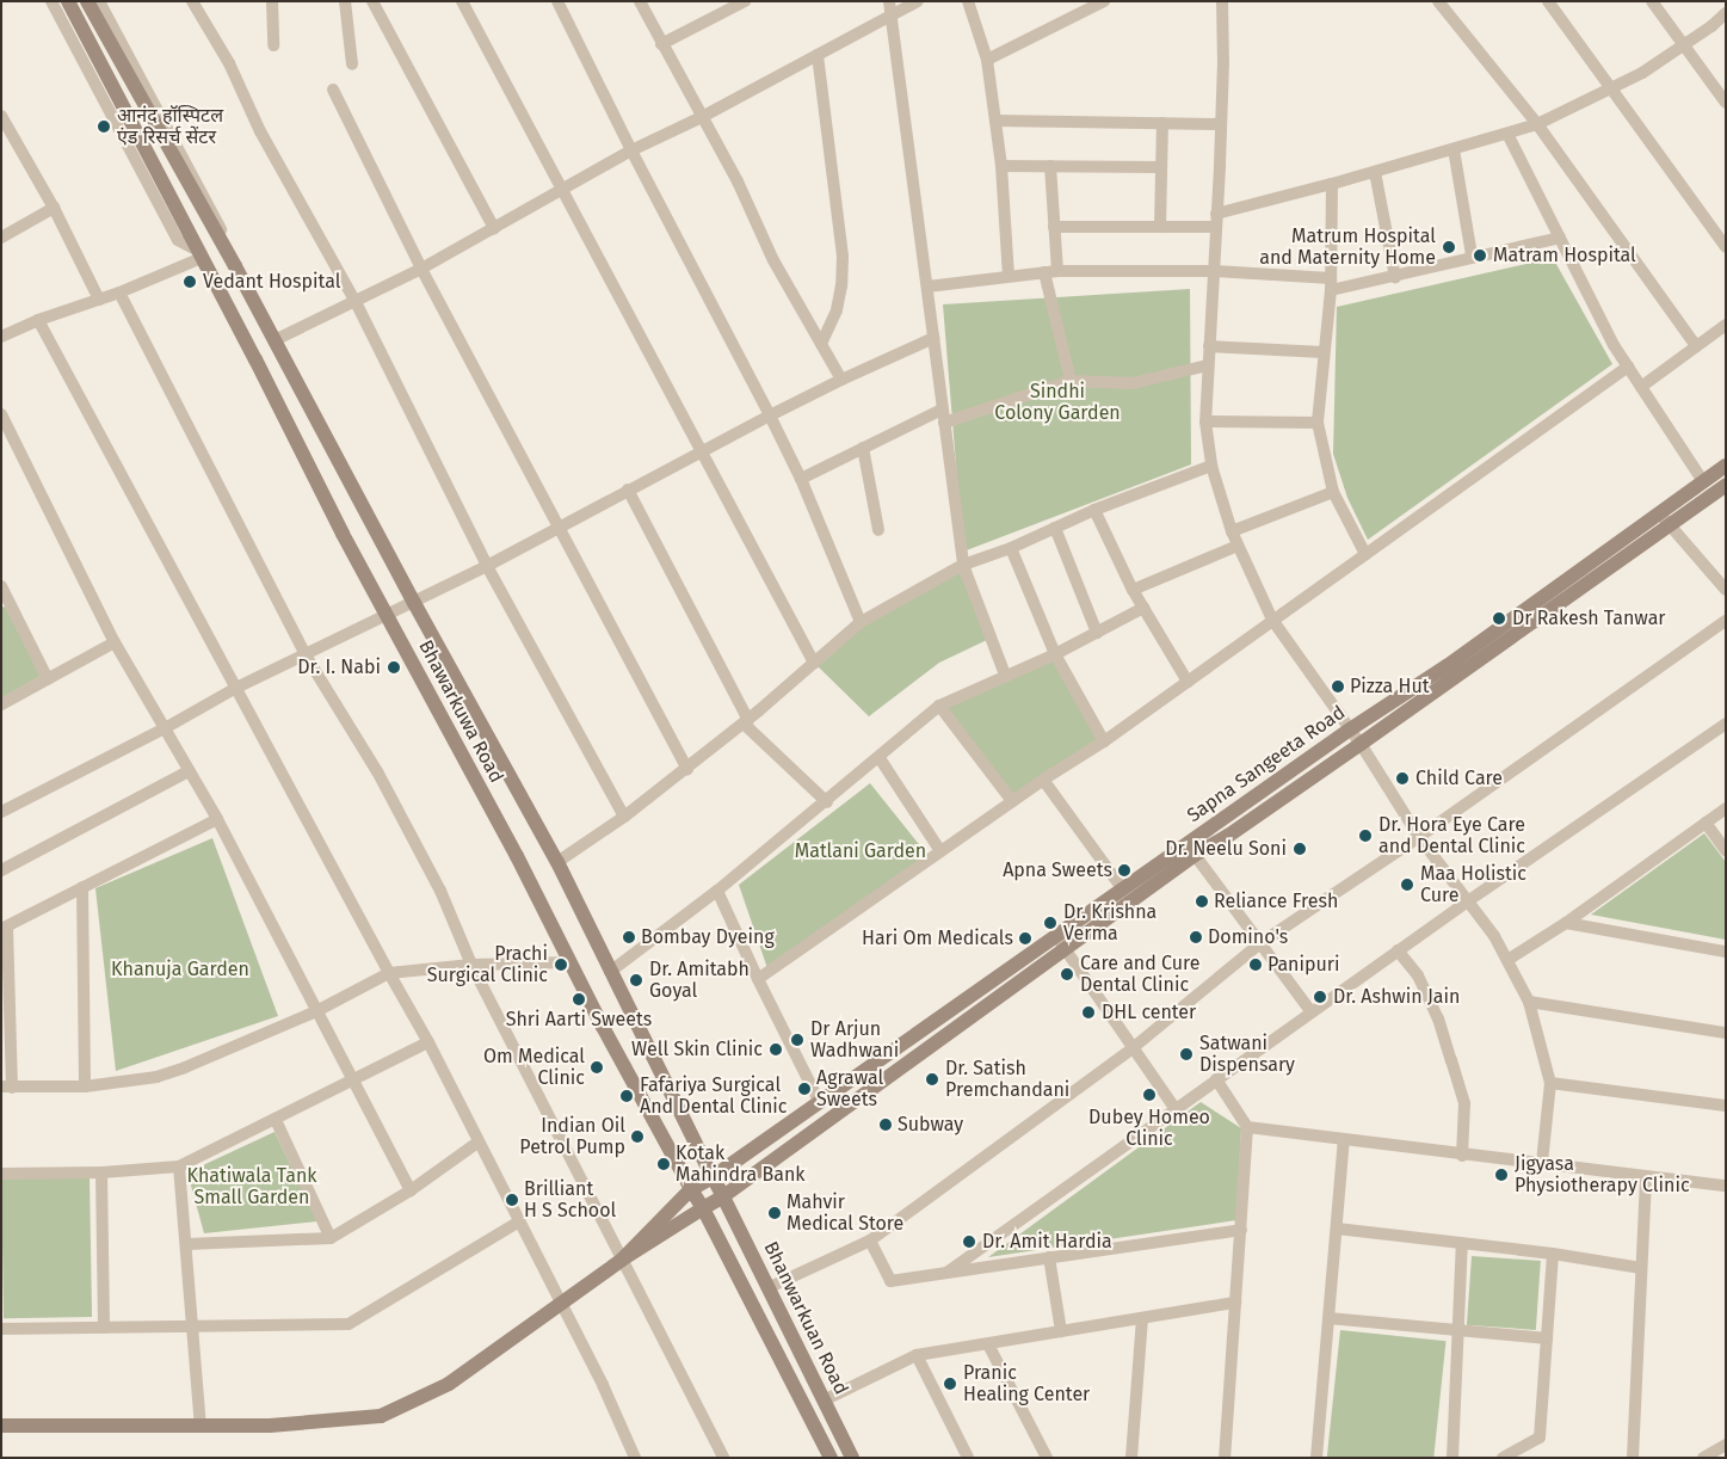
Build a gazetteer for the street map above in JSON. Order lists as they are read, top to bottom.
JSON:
{
  "streets": {
    "main road": ["Bhawarkuwa Road", "Sapna Sangeeta Road", "Bhanwarkuan Road"]
  },
  "crossings": [
    ["Bhawarkuwa Road", "Sapna Sangeeta Road"],
    ["Bhawarkuwa Road", "Bhanwarkuan Road"],
    ["Sapna Sangeeta Road", "Bhanwarkuan Road"]
  ],
  "parks": [
    "Sindhi Colony Garden",
    "Matlani Garden",
    "Khanuja Garden",
    "Khatiwala Tank Small Garden"
  ],
  "places": [
    "आनंद हॉस्पिटल एंड रिसर्च सेंटर",
    "Matrum Hospital and Maternity Home",
    "Matram Hospital",
    "Vedant Hospital",
    "Dr Rakesh Tanwar",
    "Dr. I. Nabi",
    "Pizza Hut",
    "Child Care",
    "Dr. Hora Eye Care and Dental Clinic",
    "Dr. Neelu Soni",
    "Apna Sweets",
    "Maa Holistic Cure",
    "Reliance Fresh",
    "Dr. Krishna Verma",
    "Bombay Dyeing",
    "Domino's",
    "Hari Om Medicals",
    "Prachi Surgical Clinic",
    "Panipuri",
    "Care and Cure Dental Clinic",
    "Dr. Amitabh Goyal",
    "Dr. Ashwin Jain",
    "Shri Aarti Sweets",
    "DHL center",
    "Dr Arjun Wadhwani",
    "Well Skin Clinic",
    "Satwani Dispensary",
    "Om Medical Clinic",
    "Dr. Satish Premchandani",
    "Agrawal Sweets",
    "Dubey Homeo Clinic",
    "Fafariya Surgical And Dental Clinic",
    "Subway",
    "Indian Oil Petrol Pump",
    "Kotak Mahindra Bank",
    "Jigyasa Physiotherapy Clinic",
    "Brilliant H S School",
    "Mahvir Medical Store",
    "Dr. Amit Hardia",
    "Pranic Healing Center"
  ]
}
